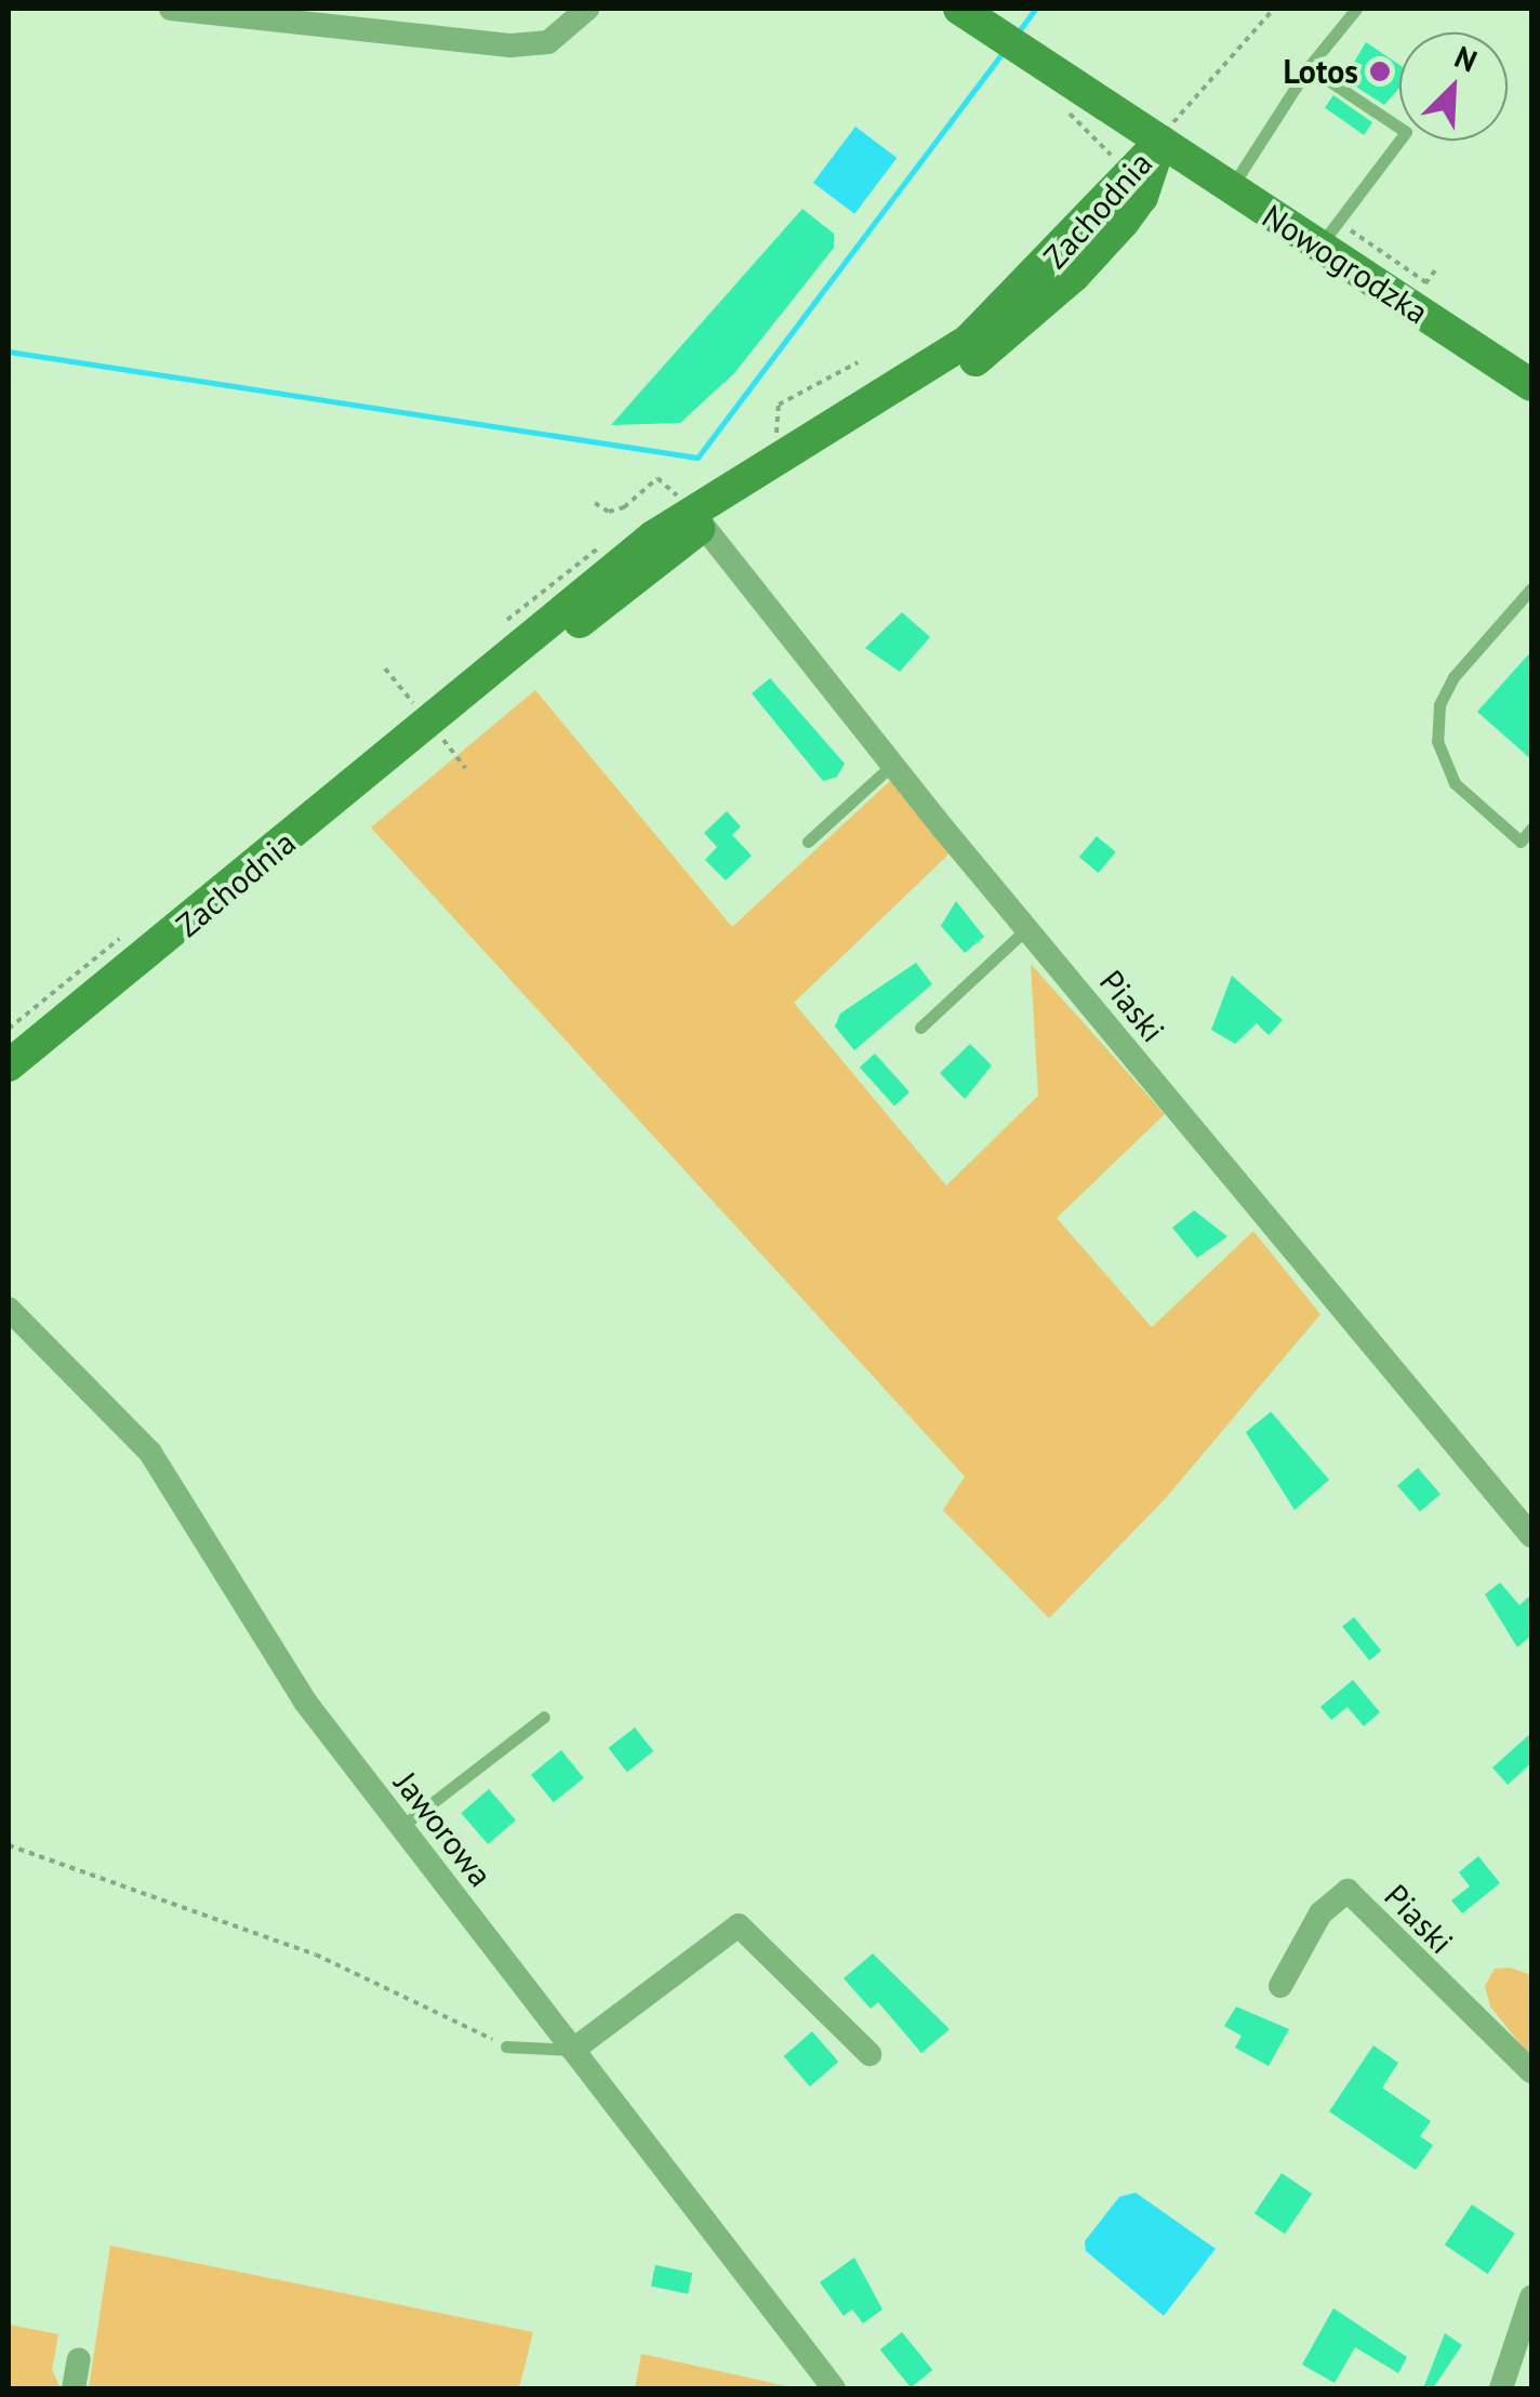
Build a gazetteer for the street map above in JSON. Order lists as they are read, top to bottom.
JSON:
{
  "streets": {
    "main road": ["Zachodnia", "Nowogrodzka"],
    "street": ["Piaski", "Jaworowa"]
  },
  "crossings": [
    ["Zachodnia", "Nowogrodzka"],
    ["Zachodnia", "Piaski"]
  ],
  "places": ["Lotos"],
  "north": "top right"
}
